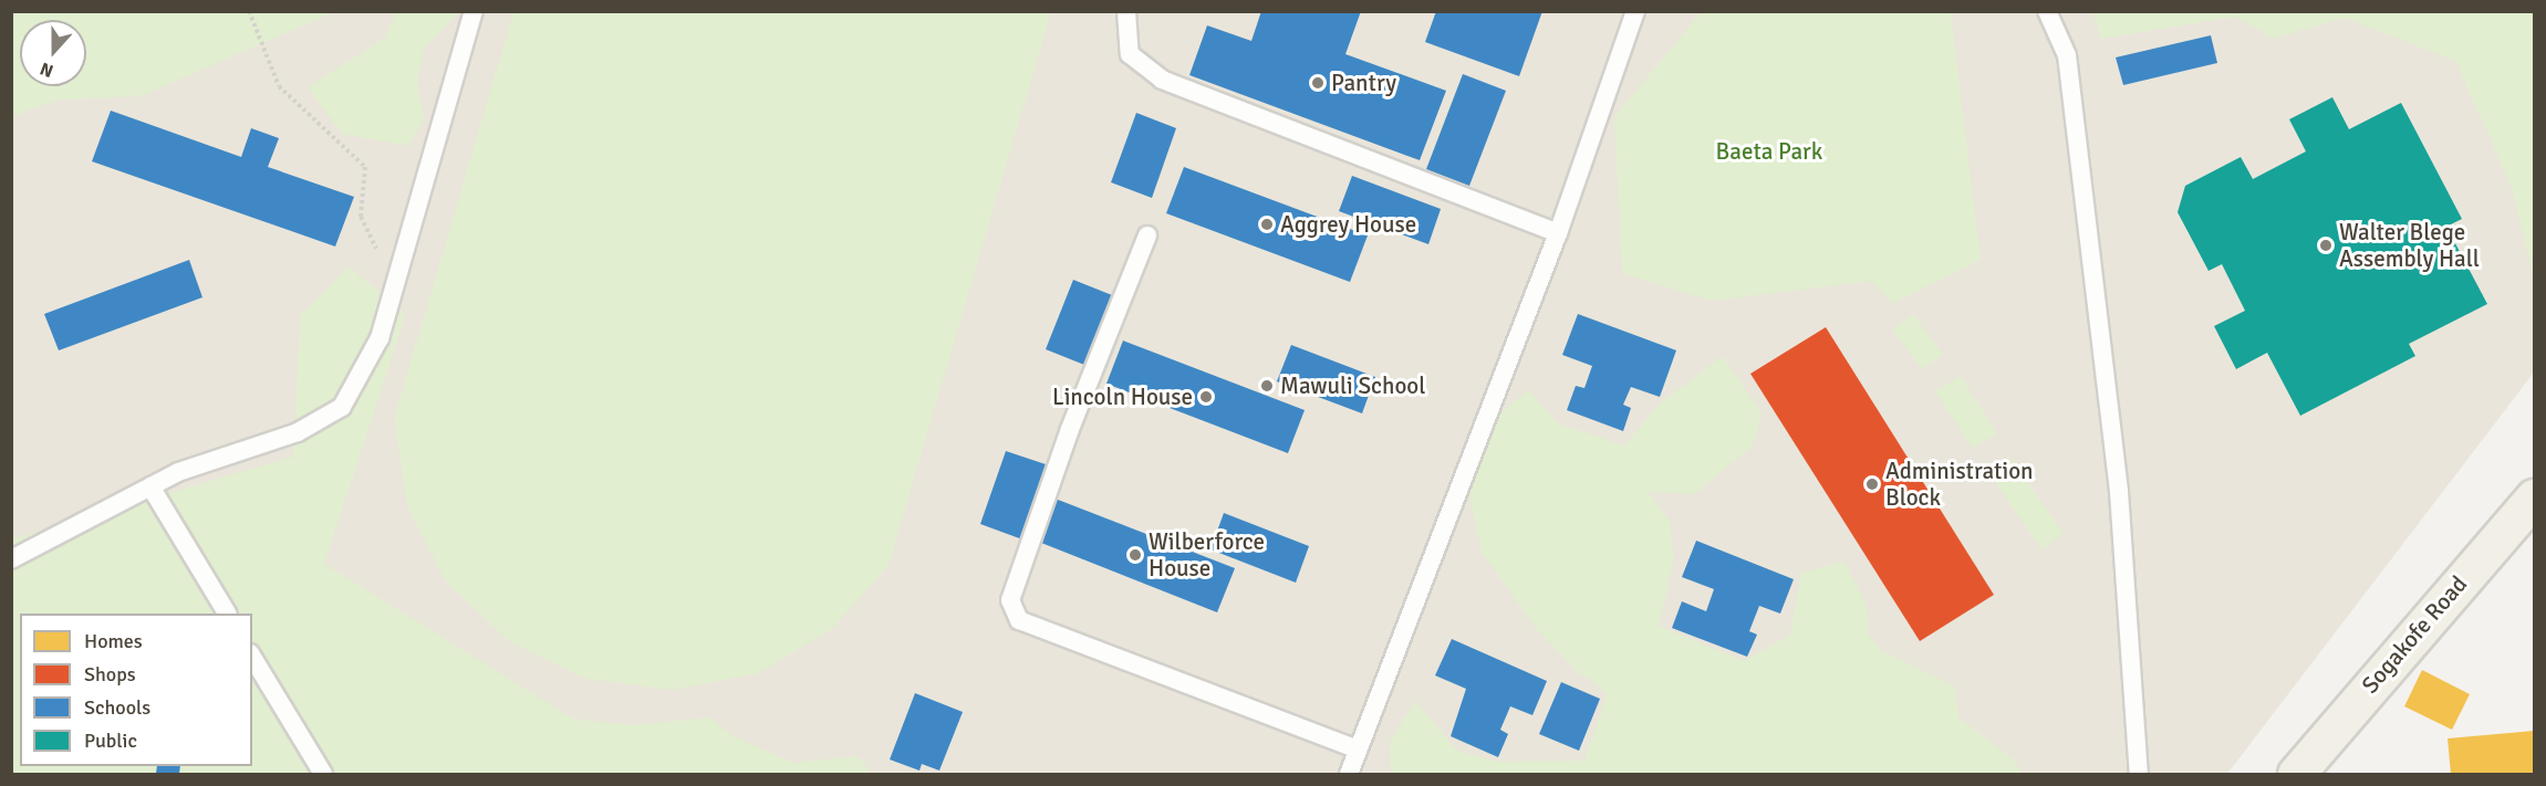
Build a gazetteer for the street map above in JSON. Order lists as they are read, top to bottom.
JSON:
{
  "streets": {
    "main road": ["Sogakofe Road"]
  },
  "parks": ["Baeta Park"],
  "places": [
    "Pantry",
    "Aggrey House",
    "Walter Blege Assembly Hall",
    "Mawuli School",
    "Lincoln House",
    "Administration Block",
    "Wilberforce House"
  ],
  "legend": [
    "Homes",
    "Shops",
    "Schools",
    "Public"
  ],
  "north": "bottom"
}
